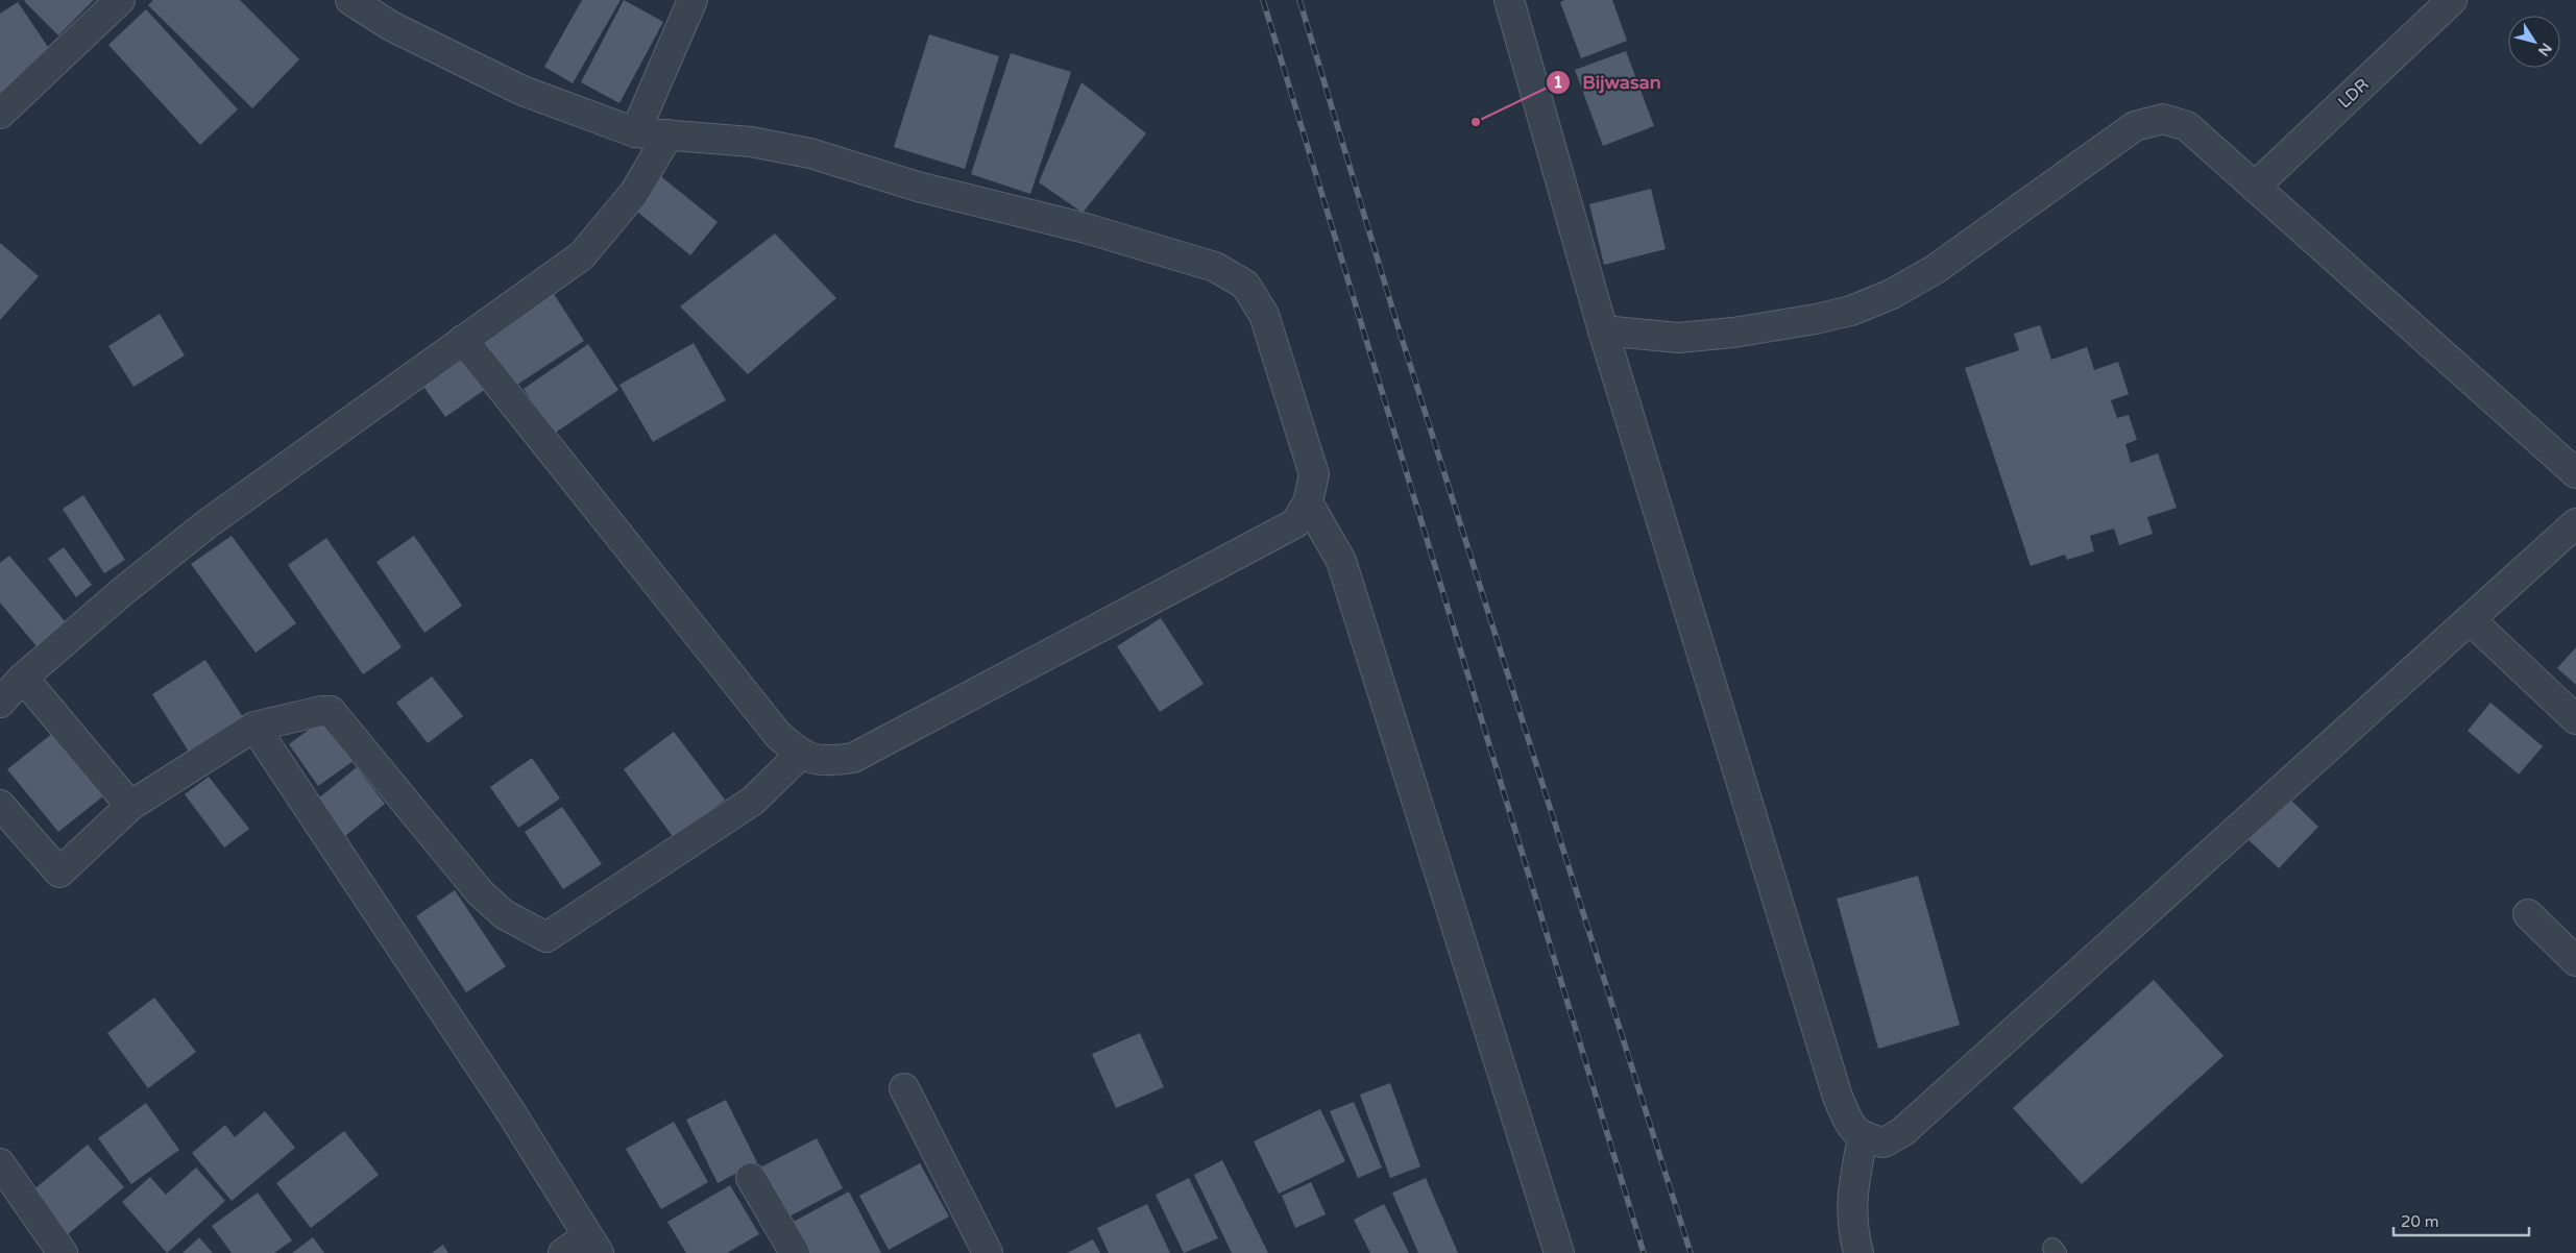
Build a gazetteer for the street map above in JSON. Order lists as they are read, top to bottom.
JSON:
{
  "streets": {
    "street": ["LDR"]
  },
  "places": ["Bijwasan"],
  "scale_bar": "20 m",
  "north": "bottom right"
}
